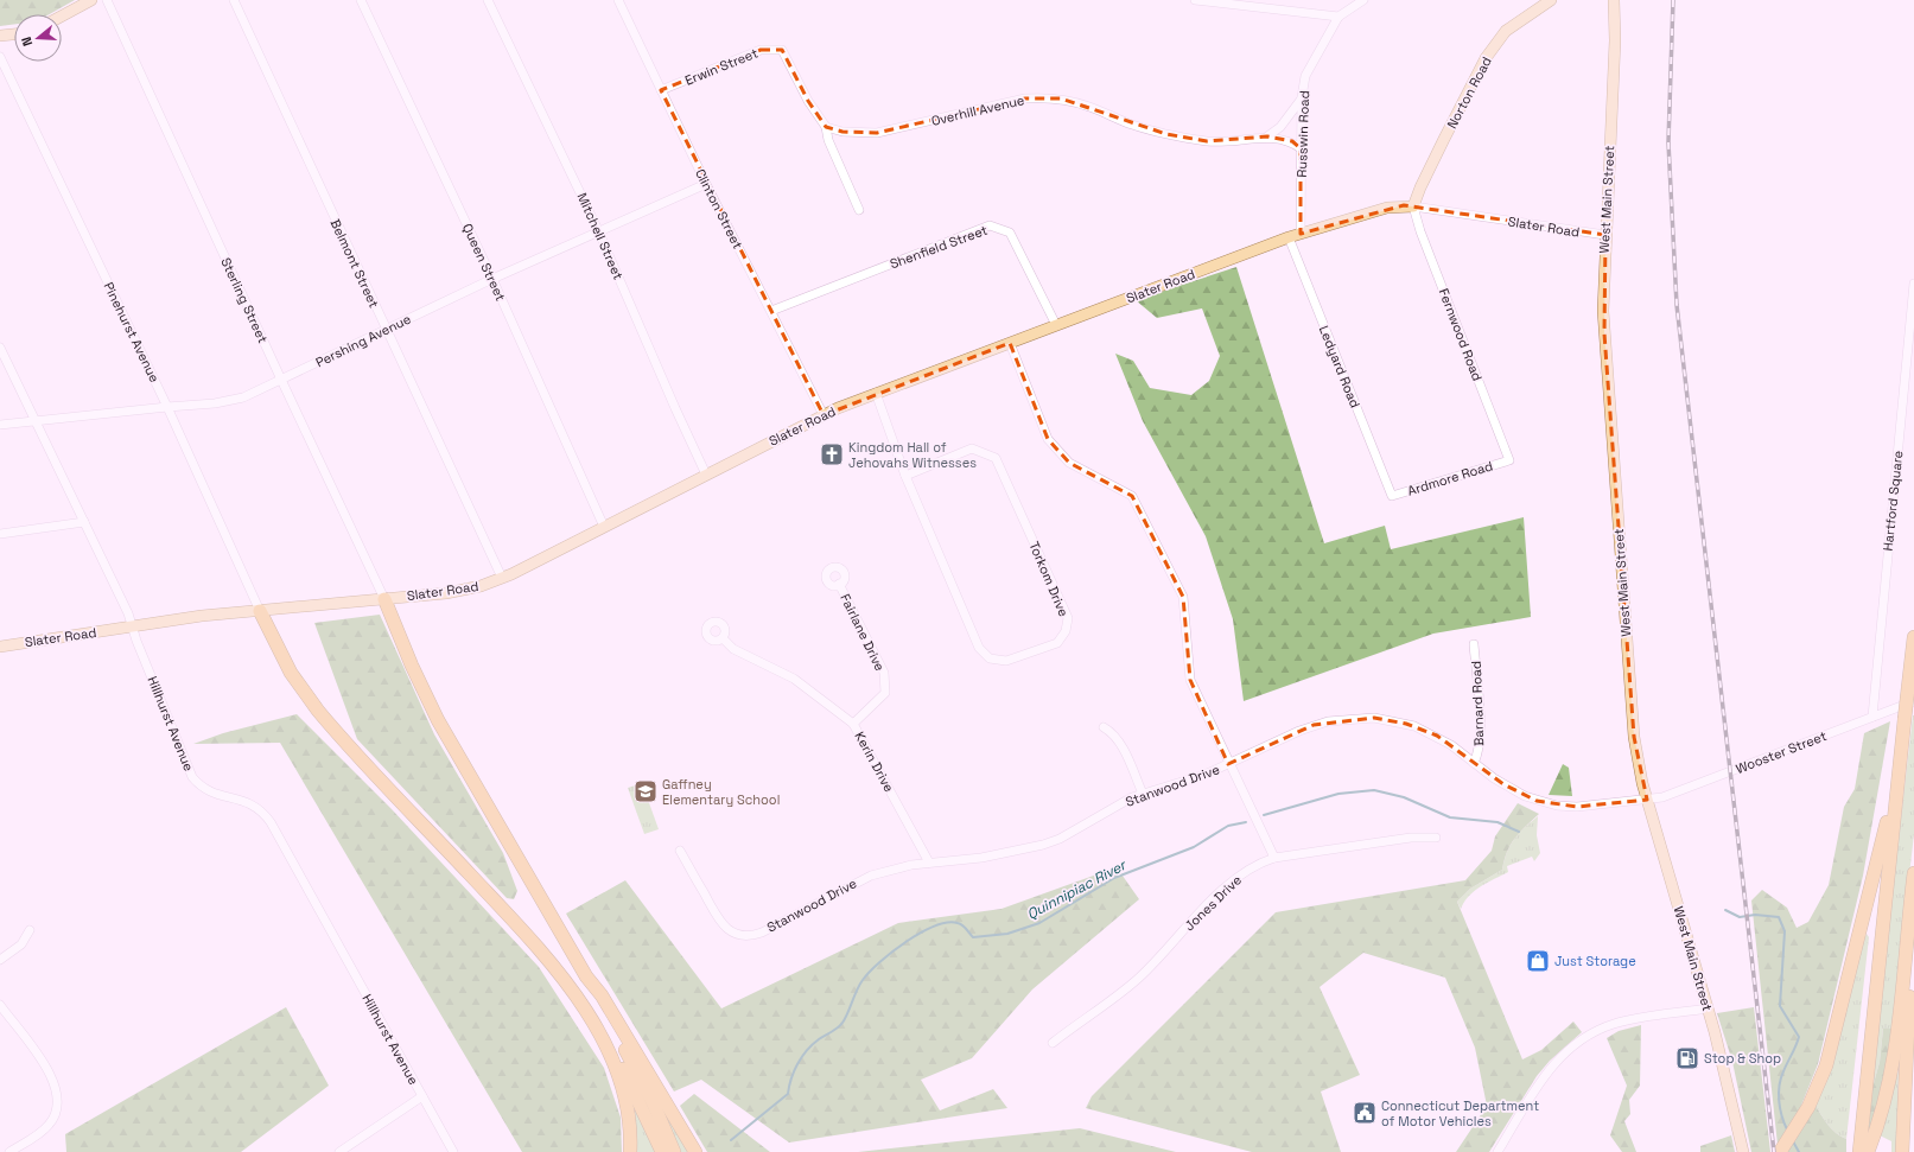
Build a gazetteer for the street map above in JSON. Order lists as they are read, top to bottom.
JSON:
{
  "streets": {
    "main road": ["Norton Road", "West Main Street", "Slater Road"],
    "street": [
      "Erwin Street",
      "Overhill Avenue",
      "Russwin Road",
      "Clinton Street",
      "Mitchell Street",
      "Shenfield Street",
      "Queen Street",
      "Belmont Street",
      "Sterling Street",
      "Pinehurst Avenue",
      "Fernwood Road",
      "Pershing Avenue",
      "Ledyard Road",
      "Ardmore Road",
      "Hartford Square",
      "Torkom Drive",
      "Fairlane Drive",
      "Barnard Road",
      "Hillhurst Avenue",
      "Wooster Street",
      "Kerin Drive",
      "Stanwood Drive",
      "Jones Drive"
    ]
  },
  "crossings": [
    ["Erwin Street", "Overhill Avenue"],
    ["Erwin Street", "Clinton Street"],
    ["Norton Road", "Slater Road"],
    ["Norton Road", "Fernwood Road"],
    ["Overhill Avenue", "Russwin Road"],
    ["Russwin Road", "Slater Road"],
    ["West Main Street", "Slater Road"],
    ["West Main Street", "Wooster Street"],
    ["West Main Street", "Stanwood Drive"],
    ["Clinton Street", "Slater Road"],
    ["Clinton Street", "Shenfield Street"],
    ["Clinton Street", "Pershing Avenue"],
    ["Slater Road", "Mitchell Street"],
    ["Slater Road", "Shenfield Street"],
    ["Slater Road", "Queen Street"],
    ["Slater Road", "Belmont Street"],
    ["Slater Road", "Sterling Street"],
    ["Slater Road", "Pinehurst Avenue"],
    ["Slater Road", "Fernwood Road"],
    ["Slater Road", "Ledyard Road"],
    ["Slater Road", "Torkom Drive"],
    ["Slater Road", "Hillhurst Avenue"],
    ["Mitchell Street", "Pershing Avenue"],
    ["Queen Street", "Pershing Avenue"],
    ["Belmont Street", "Pershing Avenue"],
    ["Sterling Street", "Pershing Avenue"],
    ["Pinehurst Avenue", "Pershing Avenue"],
    ["Fernwood Road", "Ardmore Road"],
    ["Pershing Avenue", "Hillhurst Avenue"],
    ["Ledyard Road", "Ardmore Road"],
    ["Hartford Square", "Wooster Street"],
    ["Fairlane Drive", "Kerin Drive"],
    ["Barnard Road", "Stanwood Drive"],
    ["Wooster Street", "Stanwood Drive"],
    ["Kerin Drive", "Stanwood Drive"]
  ],
  "water": ["Quinnipiac River"],
  "places": {
    "church": ["Kingdom Hall of Jehovahs Witnesses"],
    "school or university": ["Gaffney Elementary School"],
    "shop": ["Just Storage"],
    "fuel station": ["Stop & Shop"],
    "public building": ["Connecticut Department of Motor Vehicles"]
  },
  "north": "left"
}
